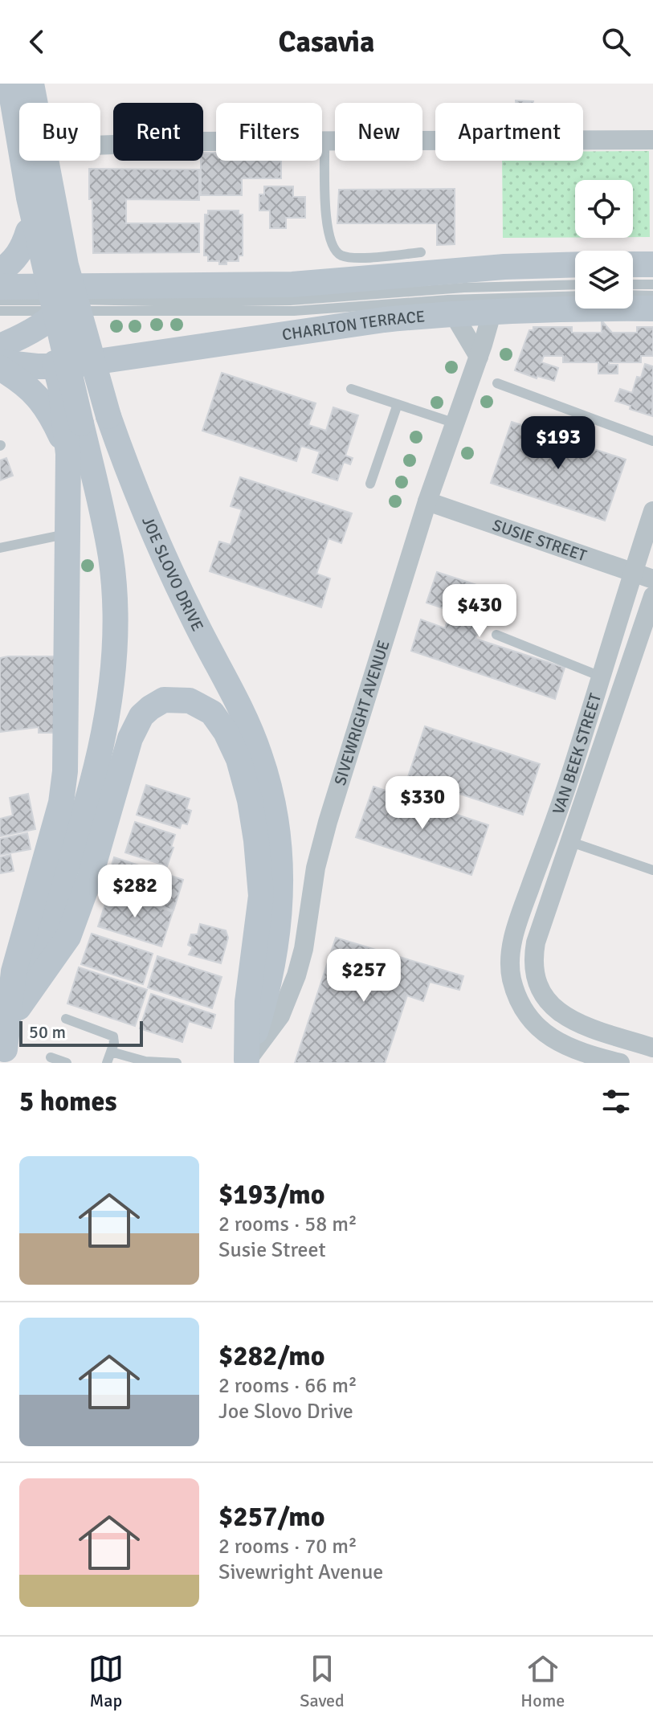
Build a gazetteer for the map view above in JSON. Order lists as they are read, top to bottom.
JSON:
{
  "streets": {
    "main road": ["CHARLTON TERRACE", "JOE SLOVO DRIVE"],
    "street": ["SUSIE STREET", "SIVEWRIGHT AVENUE", "VAN BEEK STREET"]
  },
  "crossings": [
    ["CHARLTON TERRACE", "SIVEWRIGHT AVENUE"],
    ["SUSIE STREET", "SIVEWRIGHT AVENUE"],
    ["SUSIE STREET", "VAN BEEK STREET"],
    ["JOE SLOVO DRIVE", "SIVEWRIGHT AVENUE"]
  ],
  "scale_bar": "50 m",
  "page": {
    "header": "Casavia",
    "chip": [
      "Buy",
      "Rent",
      "Filters",
      "New",
      "Apartment"
    ],
    "price": [
      "$193",
      "$430",
      "$330",
      "$282",
      "$257"
    ],
    "scale": "50 m",
    "heading": "5 homes",
    "list": [
      {
        "name": "$193/mo",
        "note": "2 rooms · 58 m² · Susie Street"
      },
      {
        "name": "$282/mo",
        "note": "2 rooms · 66 m² · Joe Slovo Drive"
      },
      {
        "name": "$257/mo",
        "note": "2 rooms · 70 m² · Sivewright Avenue"
      }
    ],
    "tabs": ["Map", "Saved", "Home"]
  }
}
